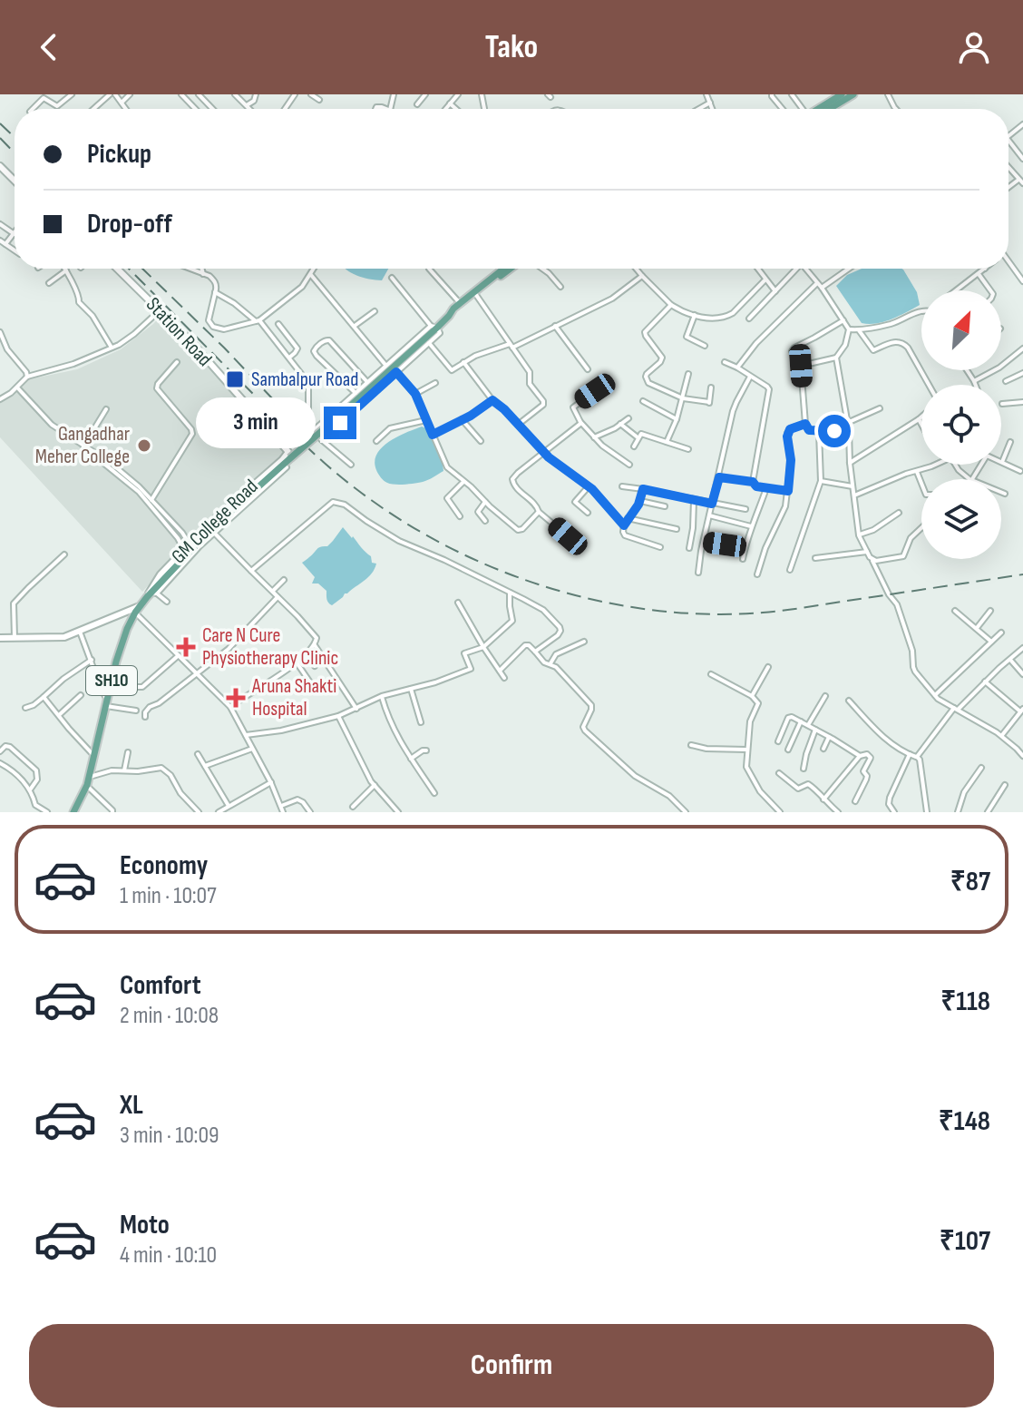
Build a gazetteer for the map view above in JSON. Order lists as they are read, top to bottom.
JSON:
{
  "streets": {
    "main road": ["SH10"],
    "street": ["Station Road", "GM College Road"]
  },
  "crossings": [
    ["Station Road", "GM College Road"],
    ["GM College Road", "SH10"]
  ],
  "places": {
    "transit": ["Sambalpur Road"],
    "other": ["Gangadhar Meher College"],
    "health": ["Care N Cure Physiotherapy Clinic", "Aruna Shakti Hospital"]
  },
  "north": "top right",
  "page": {
    "header": "Tako",
    "banner": ["Pickup", "Drop-off"],
    "bubble": "3 min",
    "list": [
      {
        "name": "Economy",
        "note": "1 min · 10:07",
        "value": "₹87"
      },
      {
        "name": "Comfort",
        "note": "2 min · 10:08",
        "value": "₹118"
      },
      {
        "name": "XL",
        "note": "3 min · 10:09",
        "value": "₹148"
      },
      {
        "name": "Moto",
        "note": "4 min · 10:10",
        "value": "₹107"
      }
    ],
    "buttons": "Confirm"
  }
}
